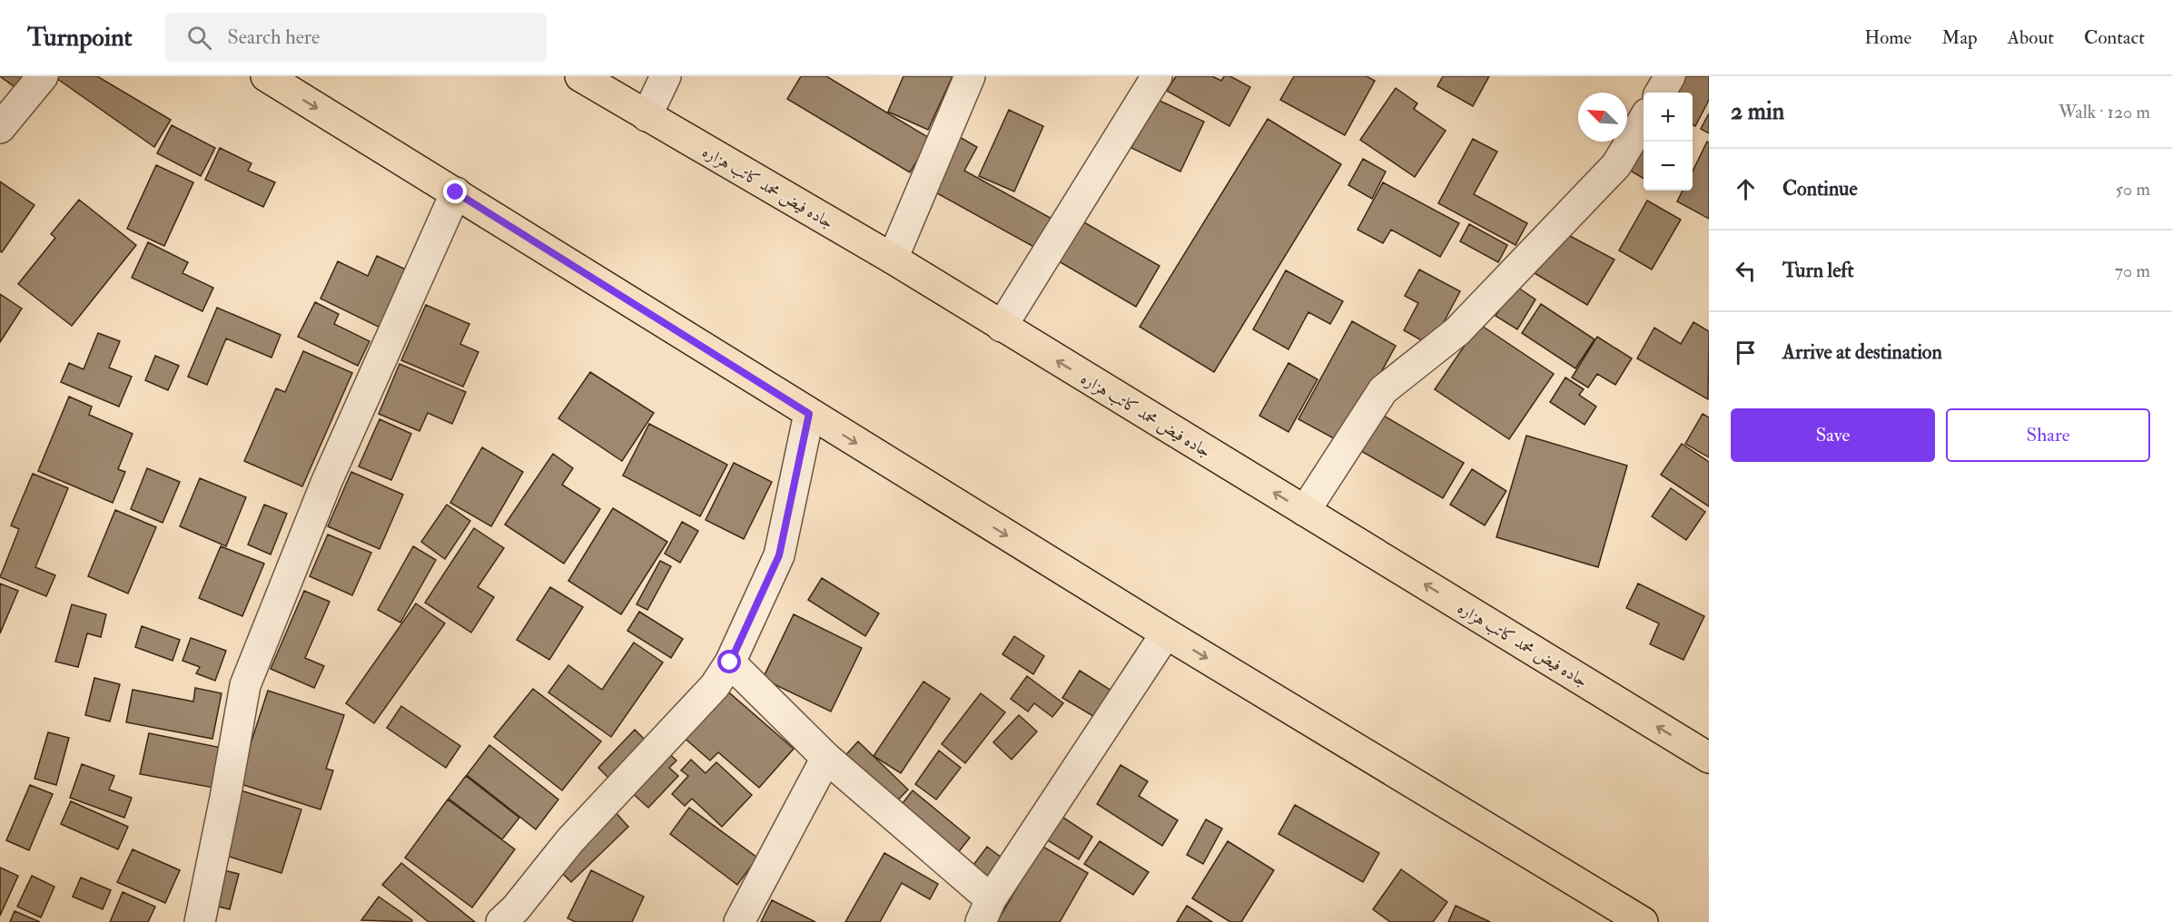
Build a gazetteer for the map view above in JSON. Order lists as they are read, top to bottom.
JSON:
{
  "streets": {
    "main road": ["جاده فیض محمد کاتب هزاره"]
  },
  "north": "top left",
  "page": {
    "header": "Turnpoint",
    "search": "Search here",
    "nav": [
      "Home",
      "Map",
      "About",
      "Contact"
    ],
    "heading": ["2 min", "Walk · 120 m"],
    "map_buttons": ["+", "−"],
    "list": [
      ["Continue", "50 m"],
      ["Turn left", "70 m"],
      "Arrive at destination"
    ],
    "buttons": ["Save", "Share"]
  }
}
